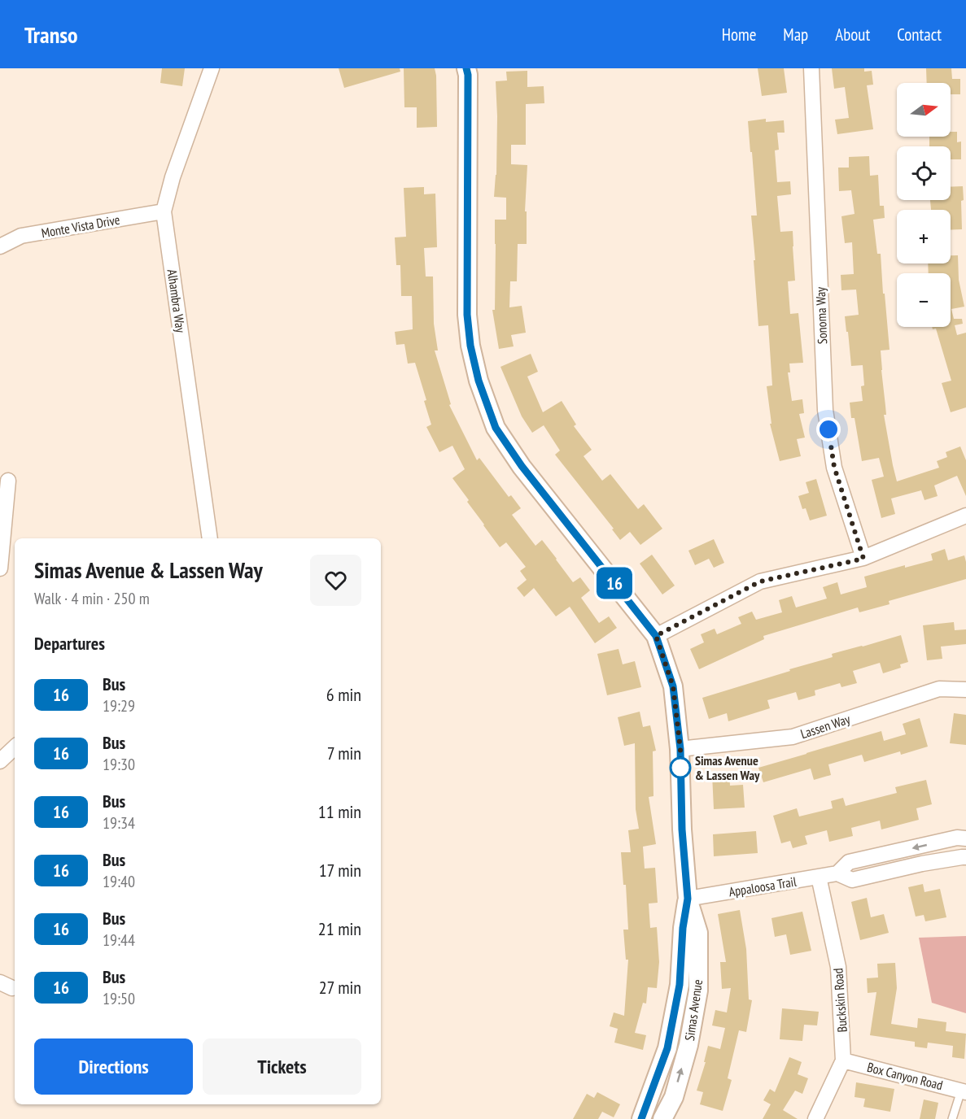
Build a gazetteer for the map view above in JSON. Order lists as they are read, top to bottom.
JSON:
{
  "streets": {
    "street": [
      "Monte Vista Drive",
      "Alhambra Way",
      "Sonoma Way",
      "Lassen Way",
      "Appaloosa Trail",
      "Buckskin Road",
      "Simas Avenue",
      "Box Canyon Road"
    ]
  },
  "crossings": [
    ["Monte Vista Drive", "Alhambra Way"],
    ["Lassen Way", "Simas Avenue"],
    ["Appaloosa Trail", "Buckskin Road"],
    ["Appaloosa Trail", "Simas Avenue"],
    ["Buckskin Road", "Box Canyon Road"]
  ],
  "places": ["Simas Avenue & Lassen Way"],
  "lines": ["bus line 16"],
  "north": "right",
  "page": {
    "header": "Transo",
    "nav": [
      "Home",
      "Map",
      "About",
      "Contact"
    ],
    "on_map": "16",
    "map_buttons": ["+", "−"],
    "heading": [
      ["Simas Avenue & Lassen Way", "Walk · 4 min · 250 m"],
      "Departures"
    ],
    "list": [
      {
        "mark": "16",
        "name": "Bus",
        "note": "19:29",
        "value": "6 min"
      },
      {
        "mark": "16",
        "name": "Bus",
        "note": "19:30",
        "value": "7 min"
      },
      {
        "mark": "16",
        "name": "Bus",
        "note": "19:34",
        "value": "11 min"
      },
      {
        "mark": "16",
        "name": "Bus",
        "note": "19:40",
        "value": "17 min"
      },
      {
        "mark": "16",
        "name": "Bus",
        "note": "19:44",
        "value": "21 min"
      },
      {
        "mark": "16",
        "name": "Bus",
        "note": "19:50",
        "value": "27 min"
      }
    ],
    "buttons": ["Directions", "Tickets"]
  }
}
